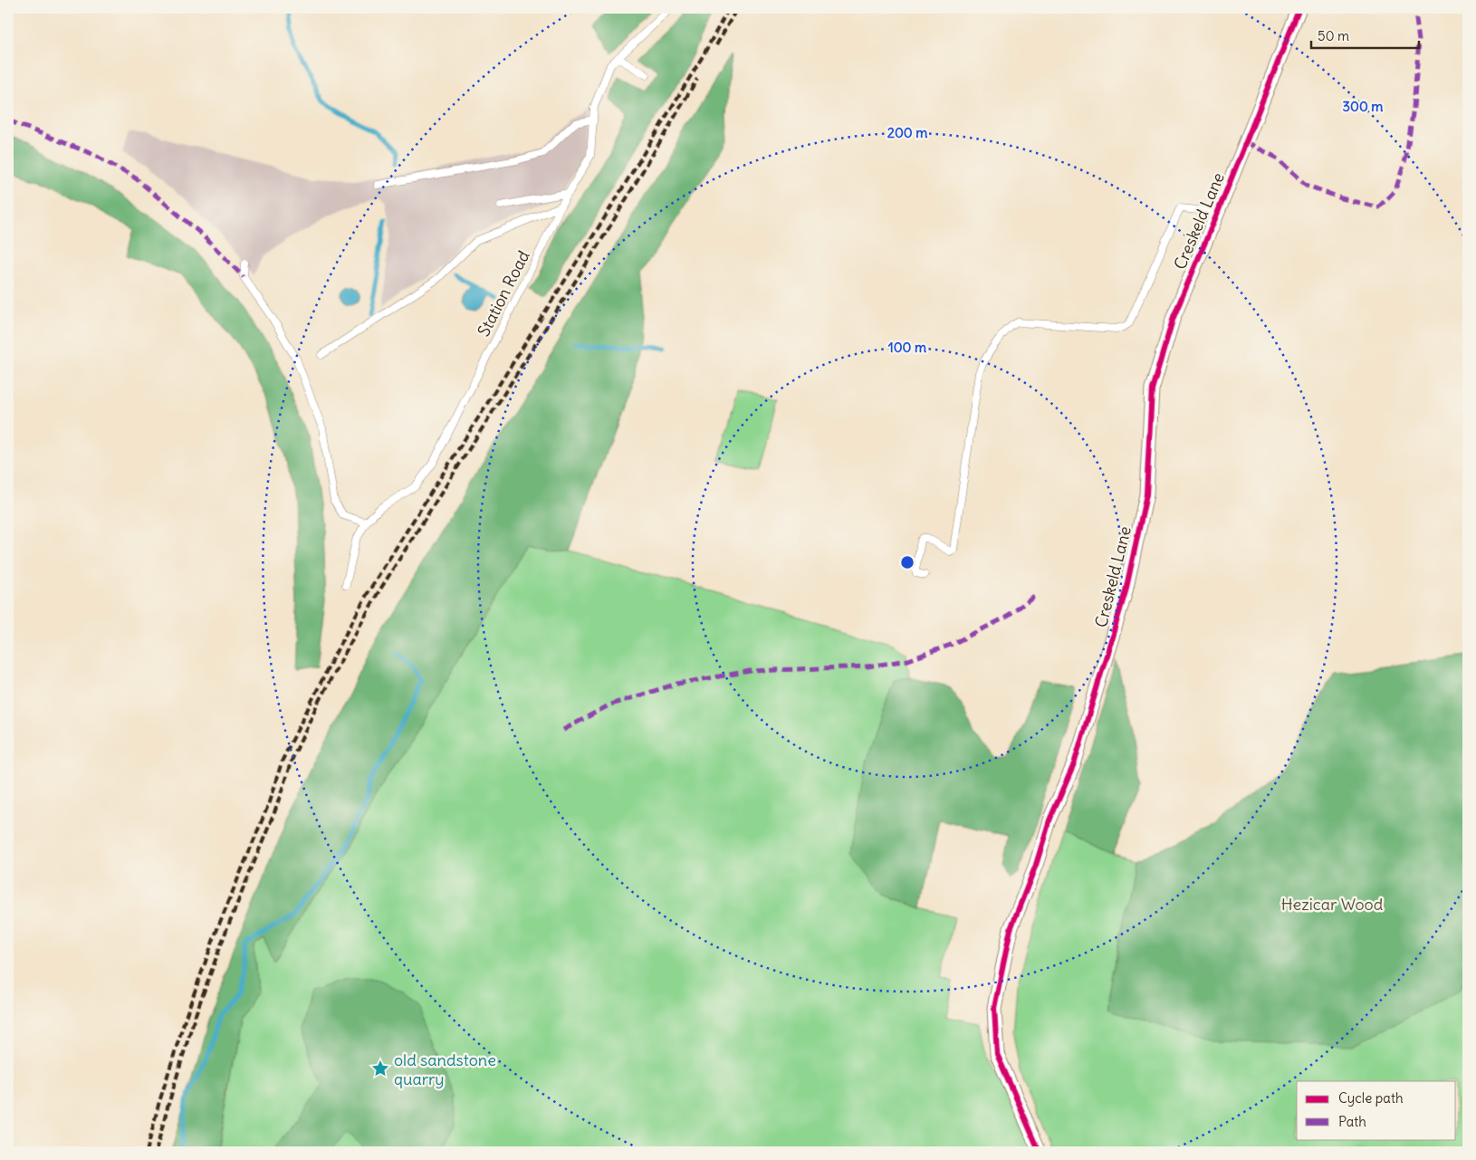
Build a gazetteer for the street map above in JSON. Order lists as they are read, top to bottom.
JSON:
{
  "streets": {
    "street": ["Creskeld Lane"],
    "lane": ["Station Road"]
  },
  "parks": ["Hezicar Wood"],
  "places": {
    "place": ["old sandstone quarry"]
  },
  "legend": ["Cycle path", "Path"],
  "scale_bar": "50 m",
  "rings": ["300 m", "200 m", "100 m"]
}
